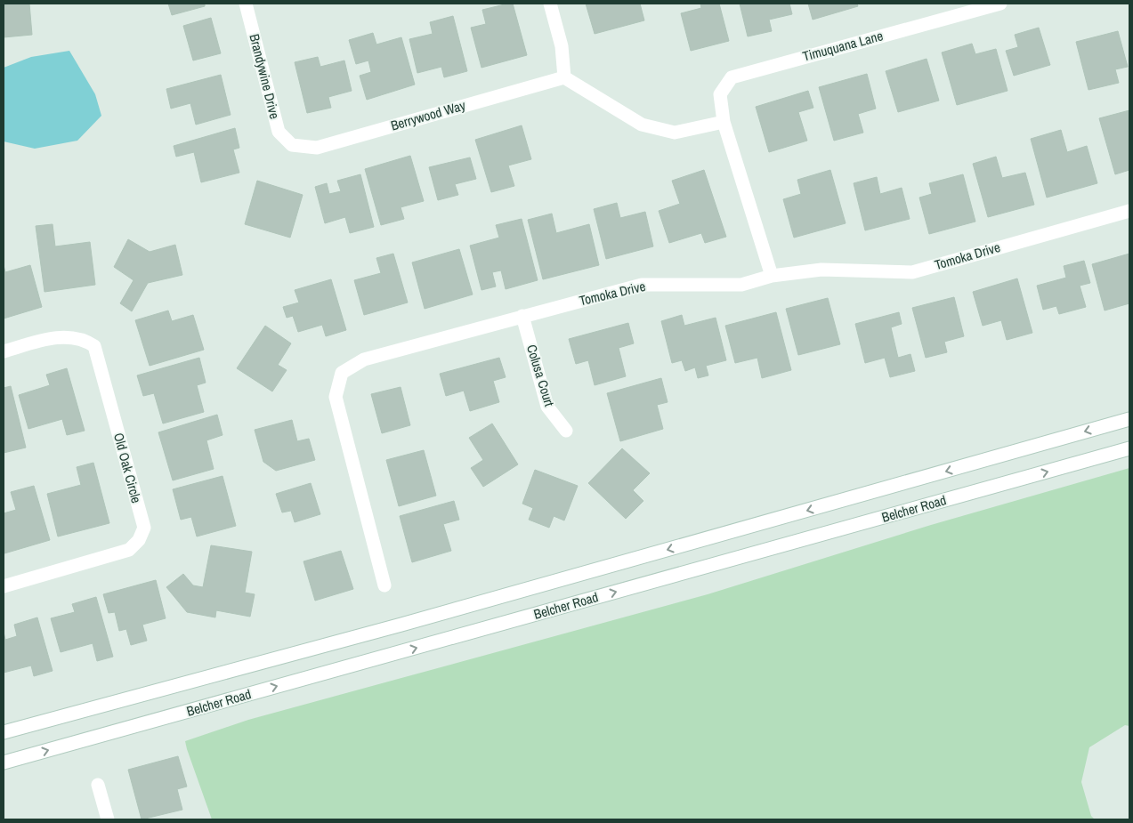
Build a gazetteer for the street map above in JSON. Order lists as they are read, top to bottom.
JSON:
{
  "streets": {
    "street": [
      "Timuquana Lane",
      "Brandywine Drive",
      "Berrywood Way",
      "Tomoka Drive",
      "Colusa Court",
      "Old Oak Circle",
      "Belcher Road"
    ]
  },
  "crossings": [
    ["Timuquana Lane", "Tomoka Drive"],
    ["Brandywine Drive", "Berrywood Way"],
    ["Tomoka Drive", "Colusa Court"]
  ]
}
